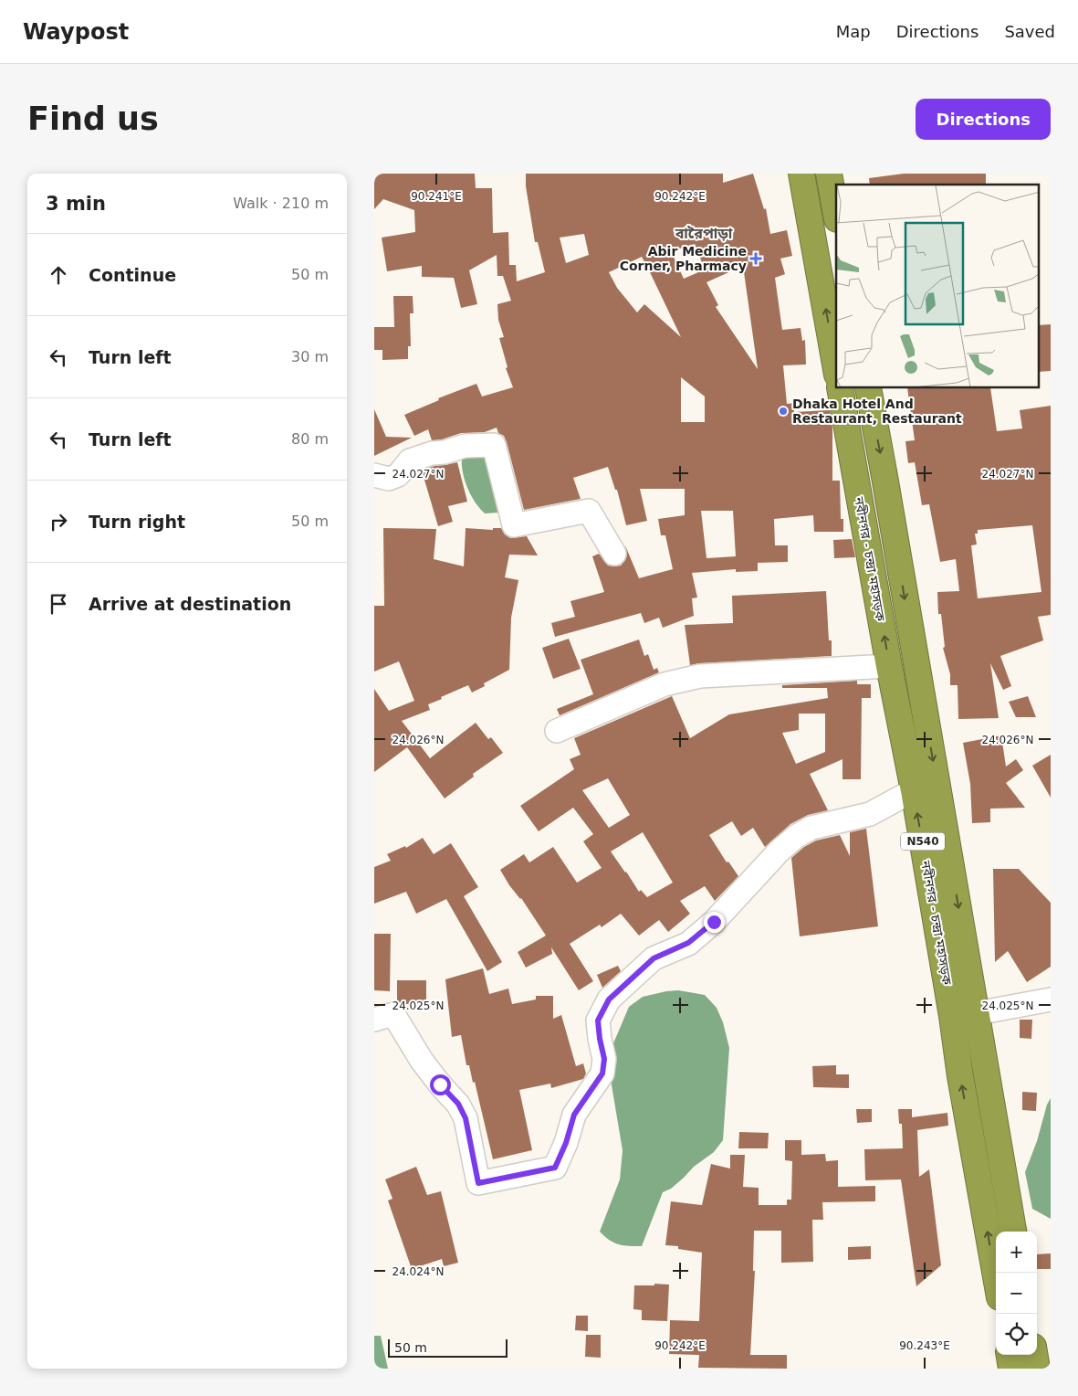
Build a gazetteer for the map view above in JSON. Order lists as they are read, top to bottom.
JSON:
{
  "streets": {
    "highway": ["নবীনগর - চন্দ্রা মহাসড়ক", "N540"]
  },
  "districts": ["বারৈপাড়া"],
  "places": {
    "health": ["Abir Medicine Corner, Pharmacy"],
    "other": ["Dhaka Hotel And Restaurant, Restaurant"]
  },
  "scale_bar": "50 m",
  "page": {
    "header": "Waypost",
    "nav": ["Map", "Directions", "Saved"],
    "buttons": "Directions",
    "title": "Find us",
    "heading": ["3 min", "Walk · 210 m"],
    "list": [
      ["Continue", "50 m"],
      ["Turn left", "30 m"],
      ["Turn left", "80 m"],
      ["Turn right", "50 m"],
      "Arrive at destination"
    ],
    "map_buttons": ["+", "−"],
    "scale": "50 m"
  },
  "coordinates": [
    "90.241°E",
    "90.242°E",
    "24.027°N",
    "24.026°N",
    "24.025°N",
    "24.024°N",
    "90.243°E"
  ]
}
